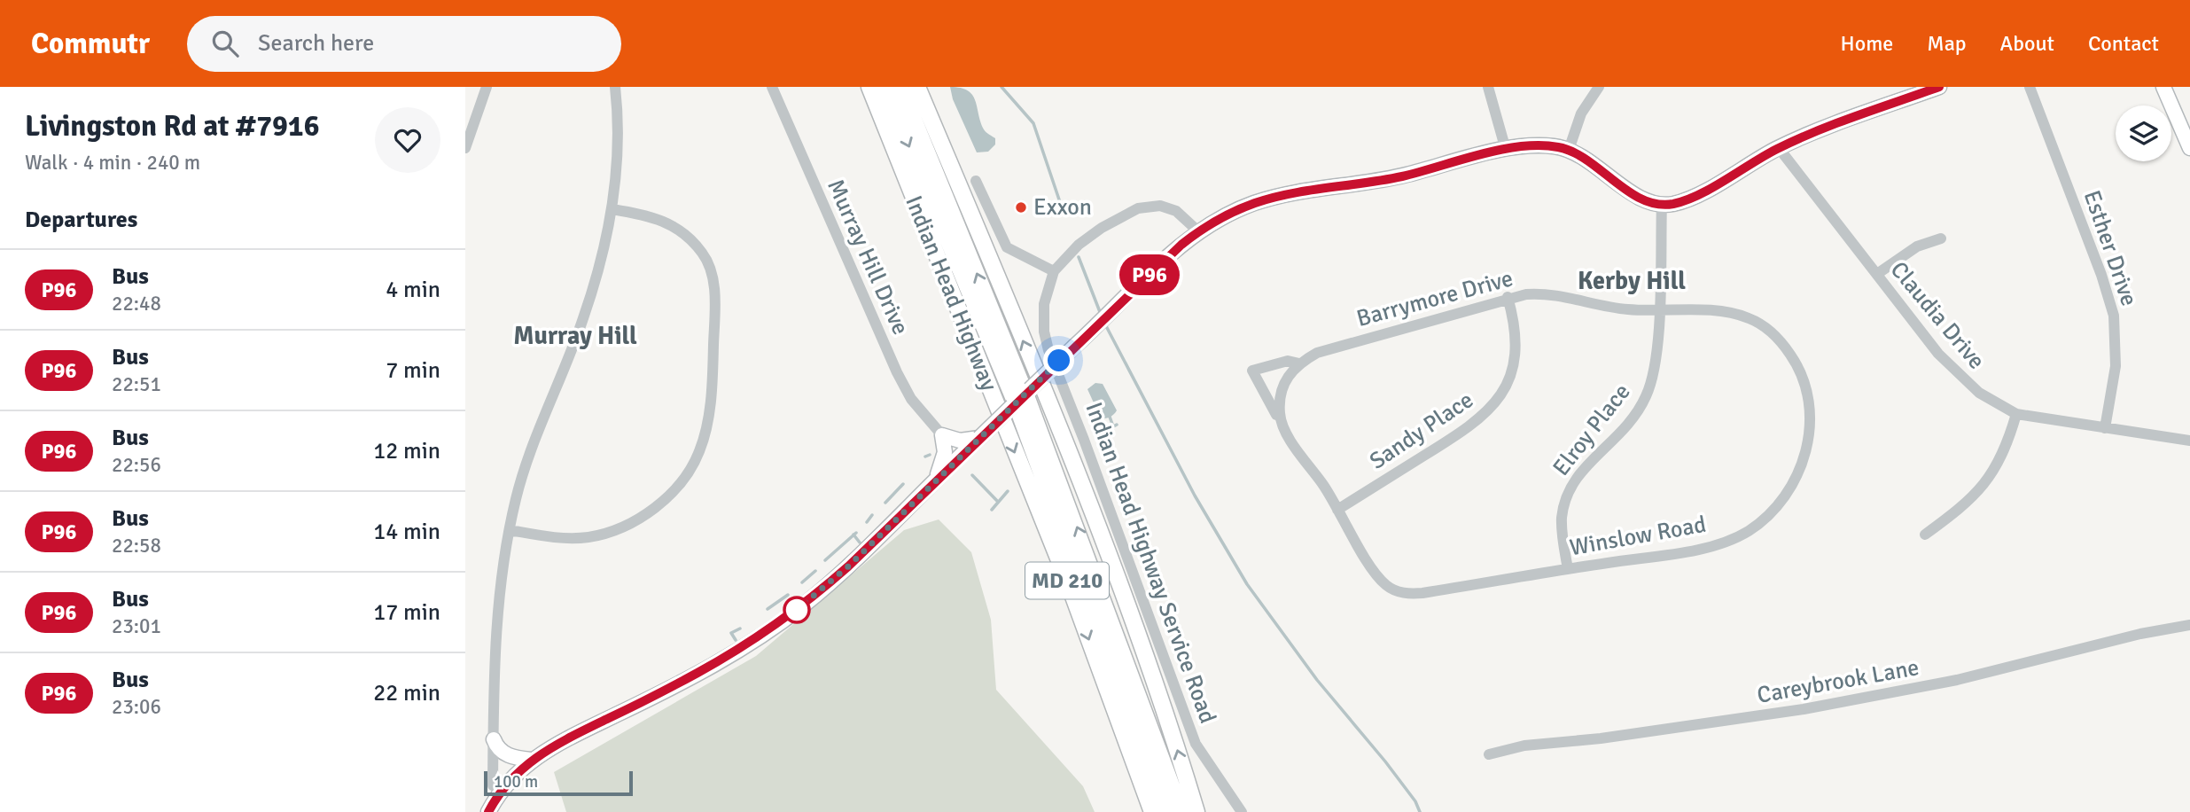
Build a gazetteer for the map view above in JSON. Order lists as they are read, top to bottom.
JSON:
{
  "streets": {
    "highway": ["Indian Head Highway", "MD 210"],
    "street": [
      "Esther Drive",
      "Murray Hill Drive",
      "Barrymore Drive",
      "Claudia Drive",
      "Elroy Place",
      "Sandy Place",
      "Winslow Road",
      "Indian Head Highway Service Road",
      "Careybrook Lane"
    ]
  },
  "crossings": [
    ["Esther Drive", "Claudia Drive"],
    ["Barrymore Drive", "Elroy Place"],
    ["Barrymore Drive", "Sandy Place"],
    ["Barrymore Drive", "Winslow Road"],
    ["Elroy Place", "Winslow Road"],
    ["Sandy Place", "Winslow Road"]
  ],
  "districts": ["Kerby Hill", "Murray Hill"],
  "places": ["Exxon"],
  "lines": ["bus line P96"],
  "scale_bar": "100 m",
  "page": {
    "header": "Commutr",
    "search": "Search here",
    "nav": [
      "Home",
      "Map",
      "About",
      "Contact"
    ],
    "heading": [
      ["Livingston Rd at #7916", "Walk · 4 min · 240 m"],
      "Departures"
    ],
    "on_map": "P96",
    "list": [
      {
        "mark": "P96",
        "name": "Bus",
        "note": "22:48",
        "value": "4 min"
      },
      {
        "mark": "P96",
        "name": "Bus",
        "note": "22:51",
        "value": "7 min"
      },
      {
        "mark": "P96",
        "name": "Bus",
        "note": "22:56",
        "value": "12 min"
      },
      {
        "mark": "P96",
        "name": "Bus",
        "note": "22:58",
        "value": "14 min"
      },
      {
        "mark": "P96",
        "name": "Bus",
        "note": "23:01",
        "value": "17 min"
      },
      {
        "mark": "P96",
        "name": "Bus",
        "note": "23:06",
        "value": "22 min"
      }
    ],
    "scale": "100 m"
  }
}
